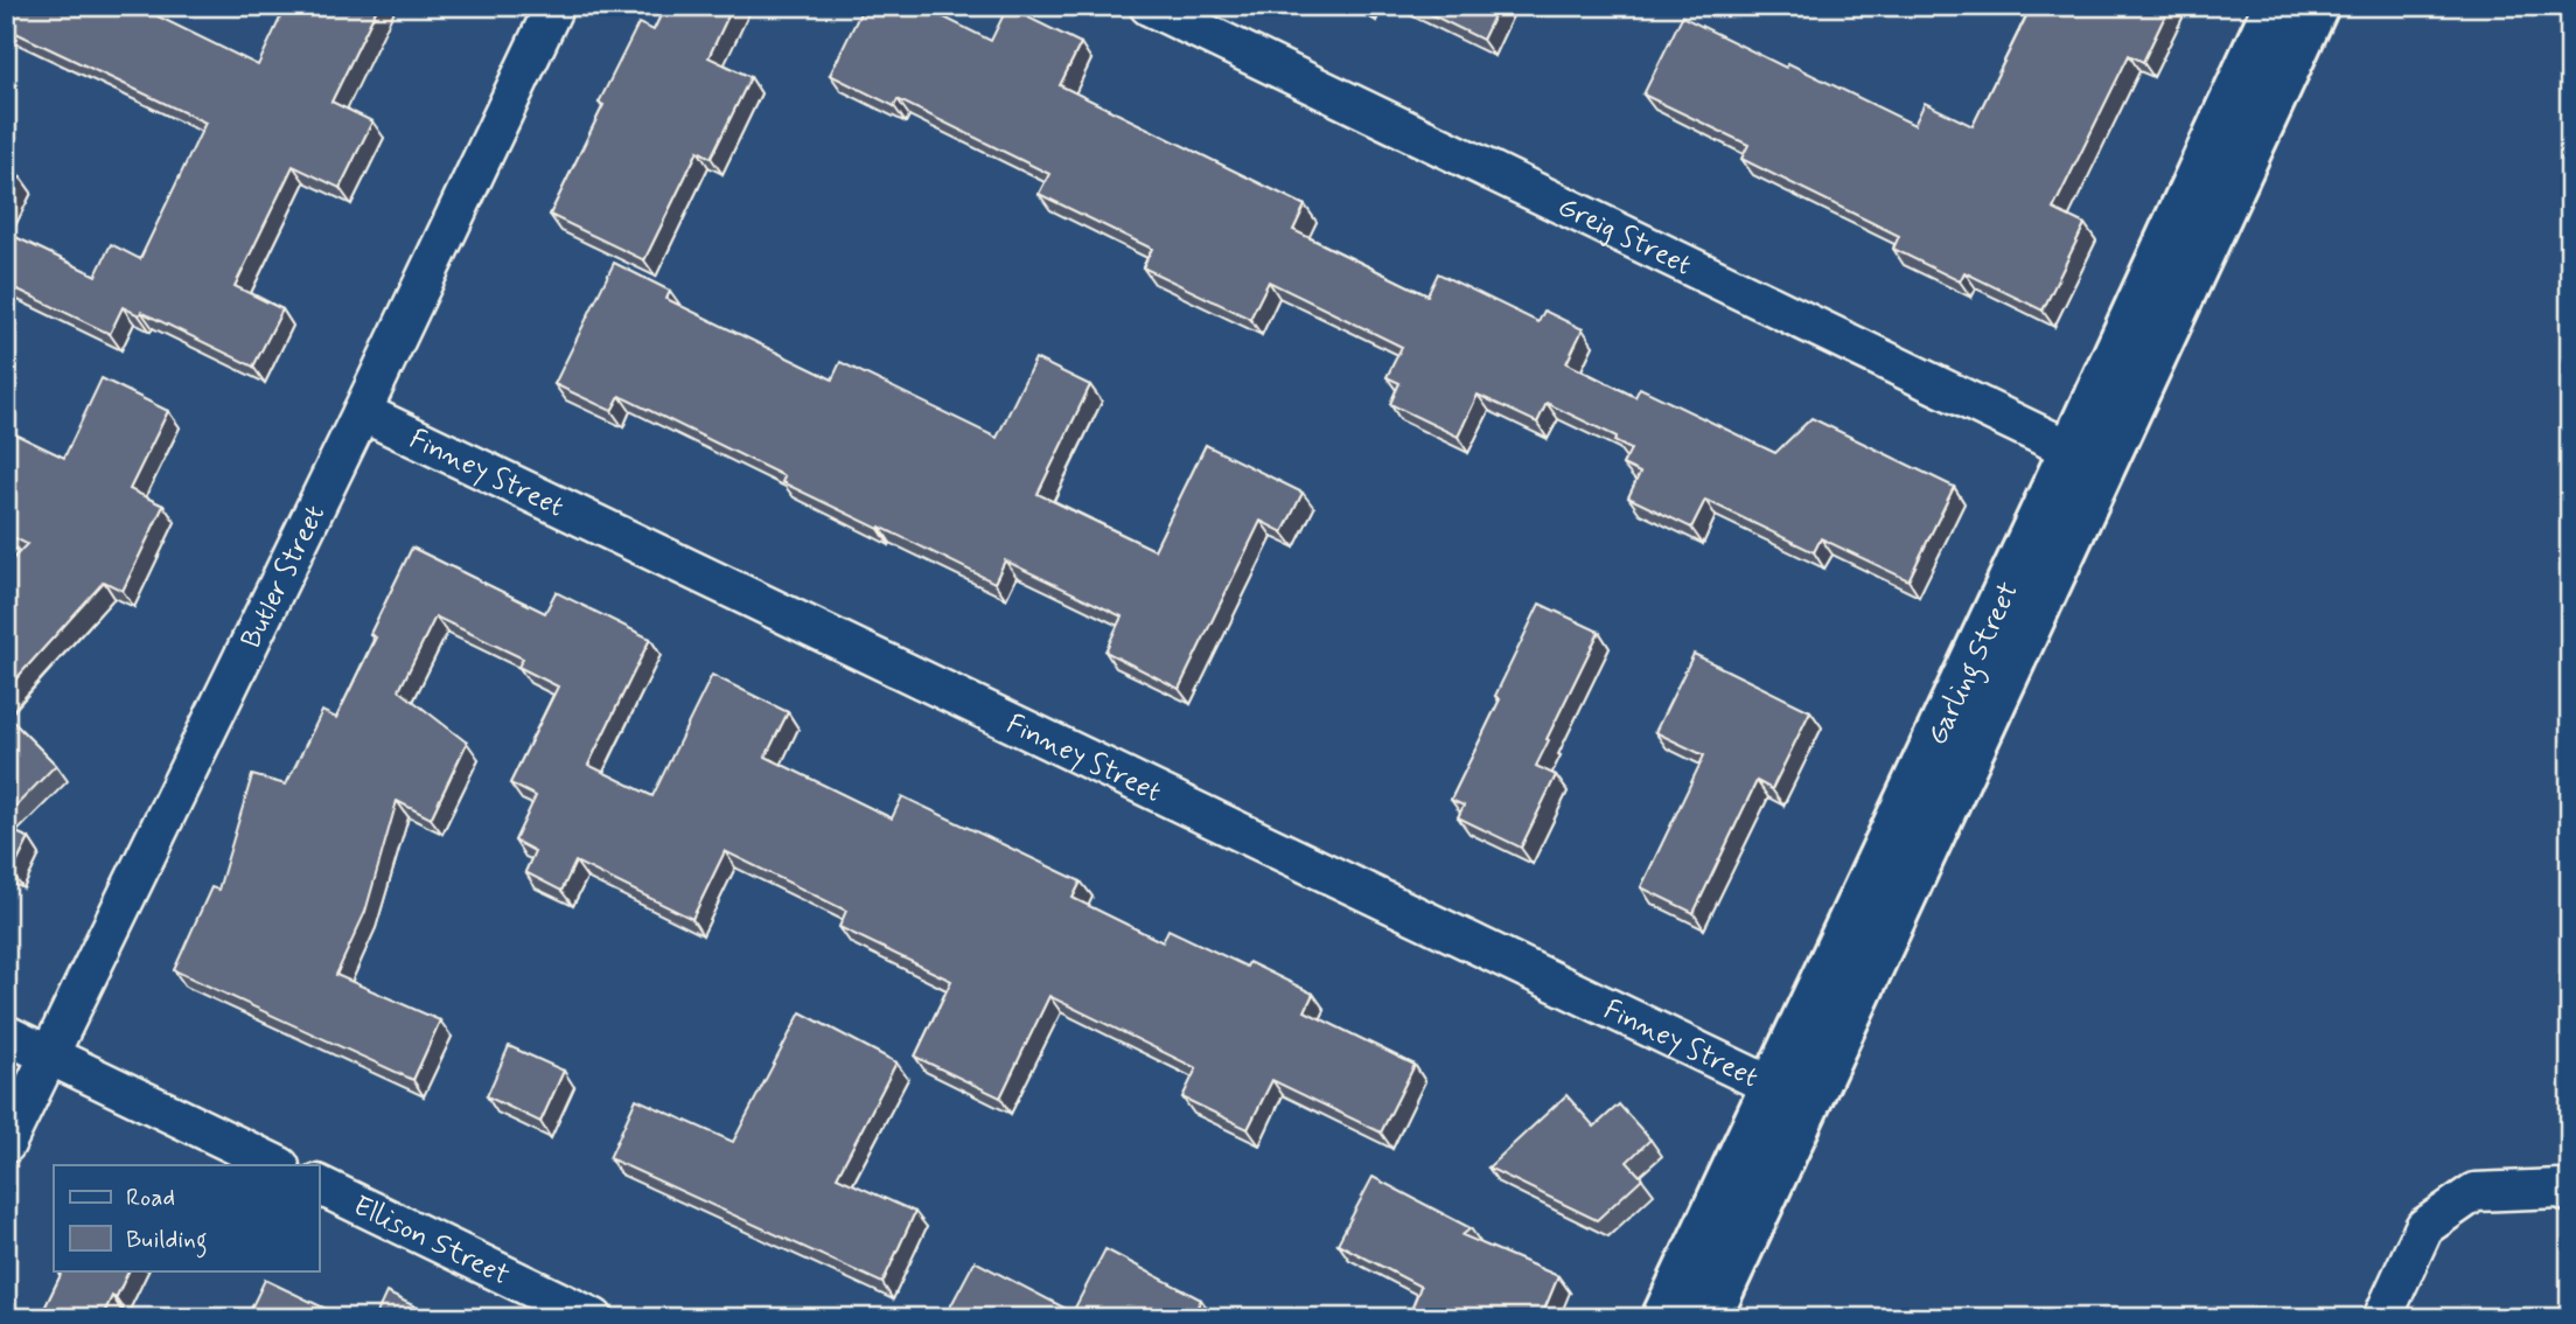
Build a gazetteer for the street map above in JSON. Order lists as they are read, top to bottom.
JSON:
{
  "streets": {
    "street": [
      "Greig Street",
      "Finney Street",
      "Butler Street",
      "Garling Street",
      "Ellison Street"
    ]
  },
  "crossings": [
    ["Greig Street", "Garling Street"],
    ["Finney Street", "Butler Street"],
    ["Finney Street", "Garling Street"]
  ],
  "legend": ["Road", "Building"]
}
